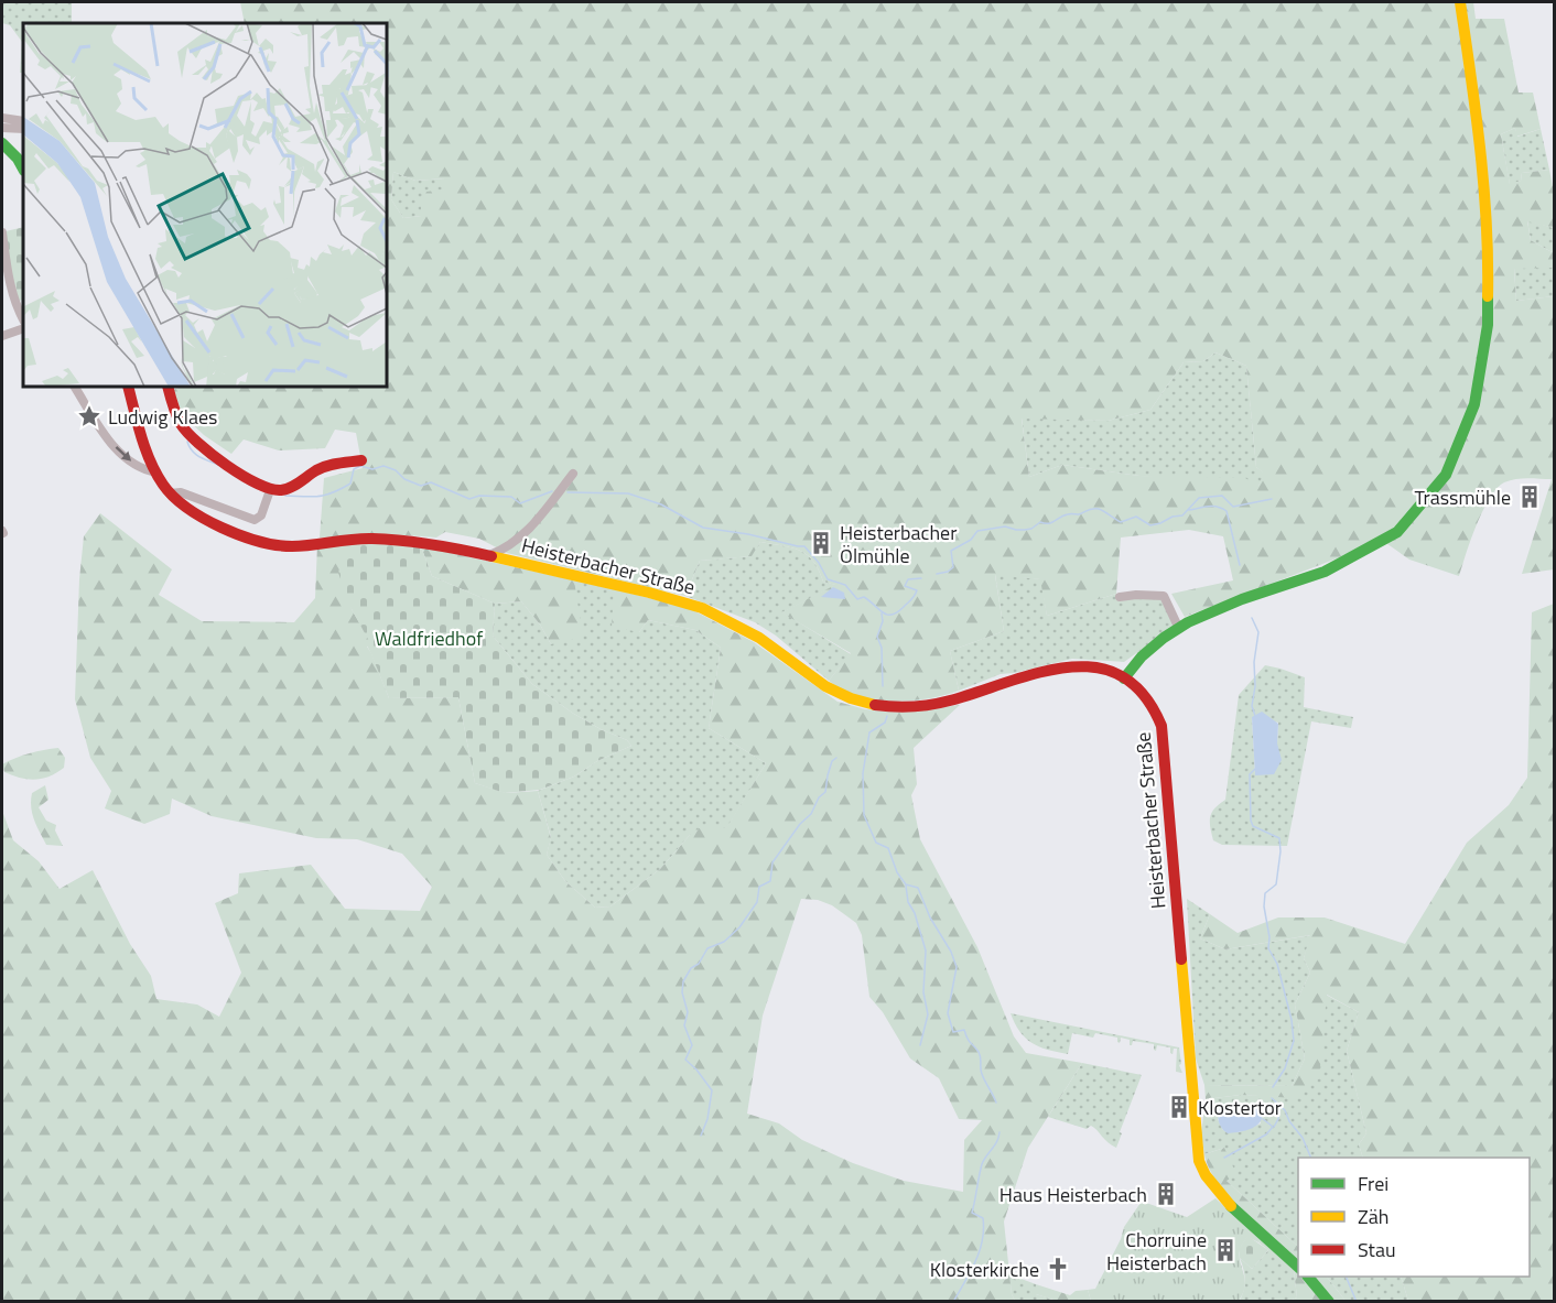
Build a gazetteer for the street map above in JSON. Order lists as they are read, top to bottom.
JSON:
{
  "streets": {
    "main road": ["Heisterbacher Straße"]
  },
  "parks": ["Waldfriedhof"],
  "places": {
    "place": ["Ludwig Klaes"],
    "building": [
      "Trassmühle",
      "Heisterbacher Ölmühle",
      "Klostertor",
      "Haus Heisterbach",
      "Chorruine Heisterbach"
    ],
    "church": ["Klosterkirche"]
  },
  "legend": ["Frei", "Zäh", "Stau"]
}
